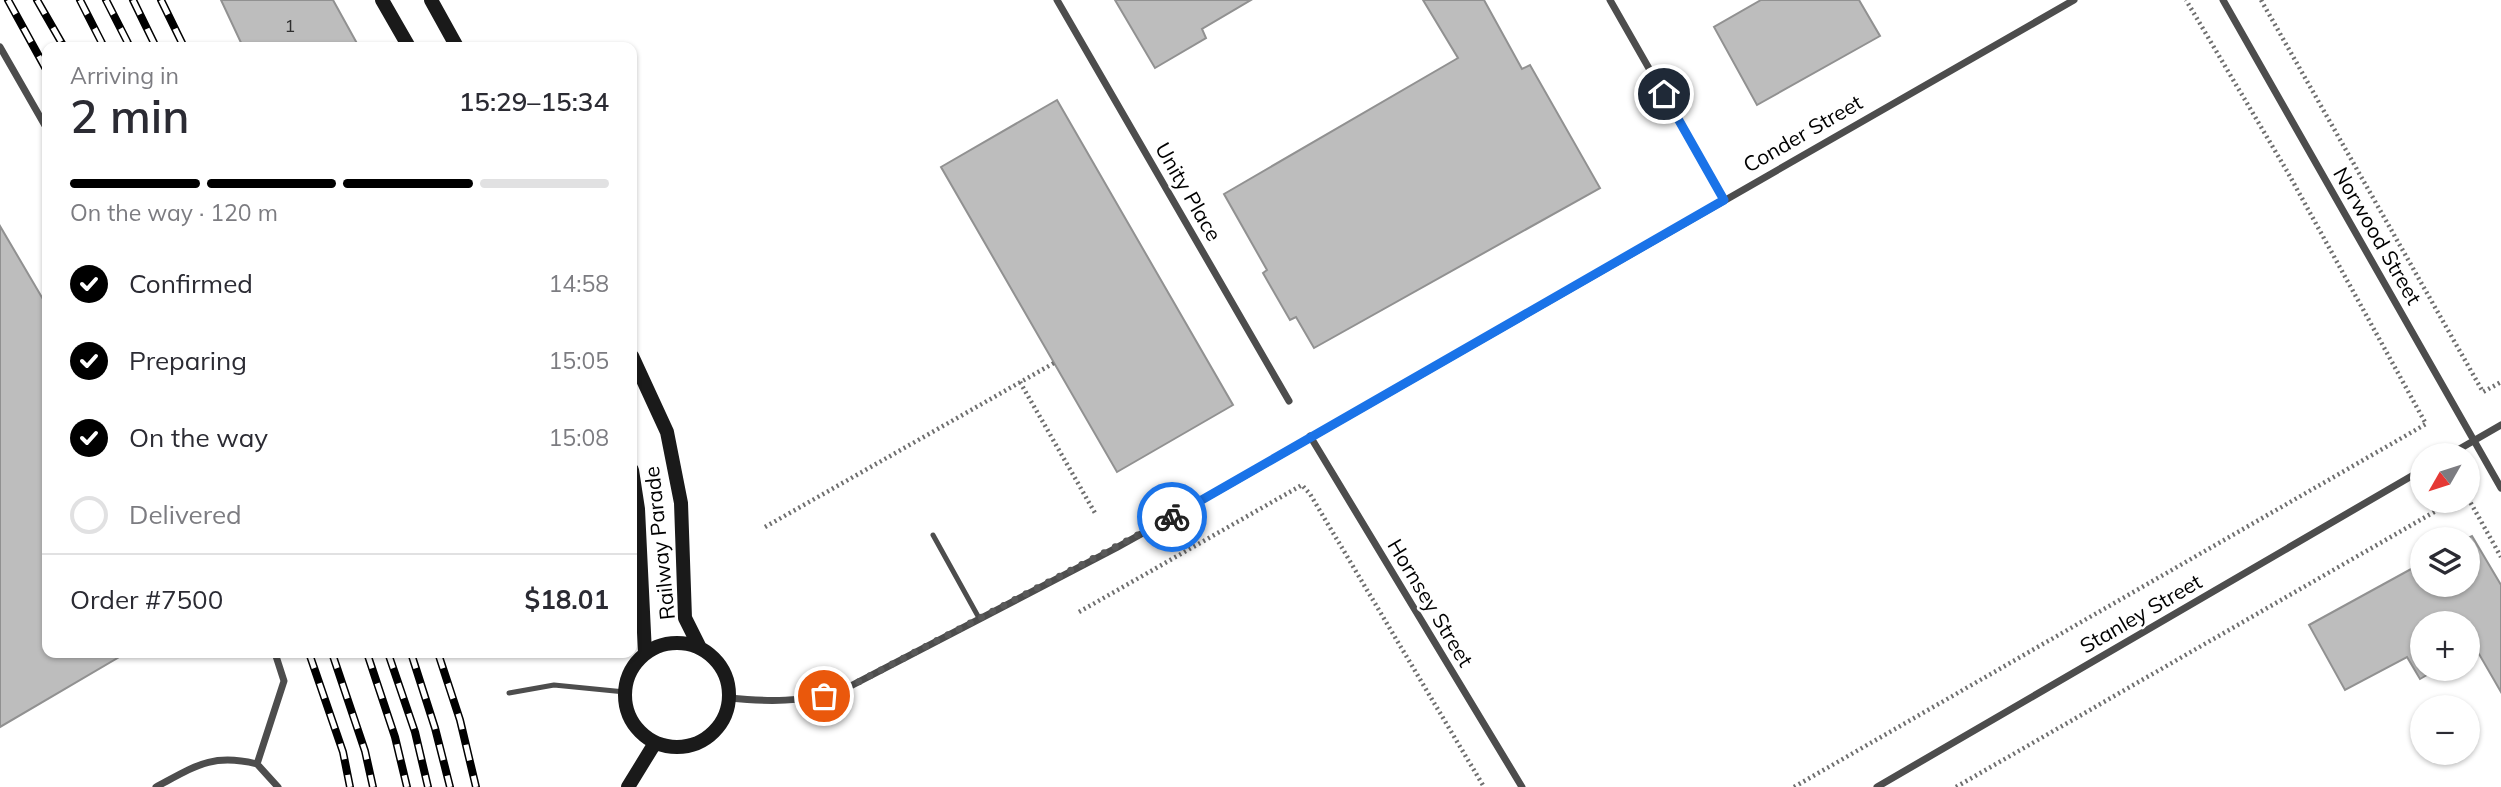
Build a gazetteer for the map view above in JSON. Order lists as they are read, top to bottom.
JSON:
{
  "streets": {
    "main road": ["Railway Parade"],
    "street": [
      "Conder Street",
      "Unity Place",
      "Norwood Street",
      "Hornsey Street",
      "Stanley Street"
    ]
  },
  "crossings": [
    ["Conder Street", "Railway Parade"],
    ["Conder Street", "Hornsey Street"]
  ],
  "house_numbers": ["1"],
  "north": "bottom left",
  "page": {
    "heading": ["2 min", "Arriving in", "15:29–15:34"],
    "panel": ["Order #7500", "$18.01"],
    "bar": "On the way · 120 m",
    "list": [
      ["Confirmed", "14:58"],
      ["Preparing", "15:05"],
      ["On the way", "15:08"],
      "Delivered"
    ],
    "map_buttons": ["+", "−"]
  }
}
